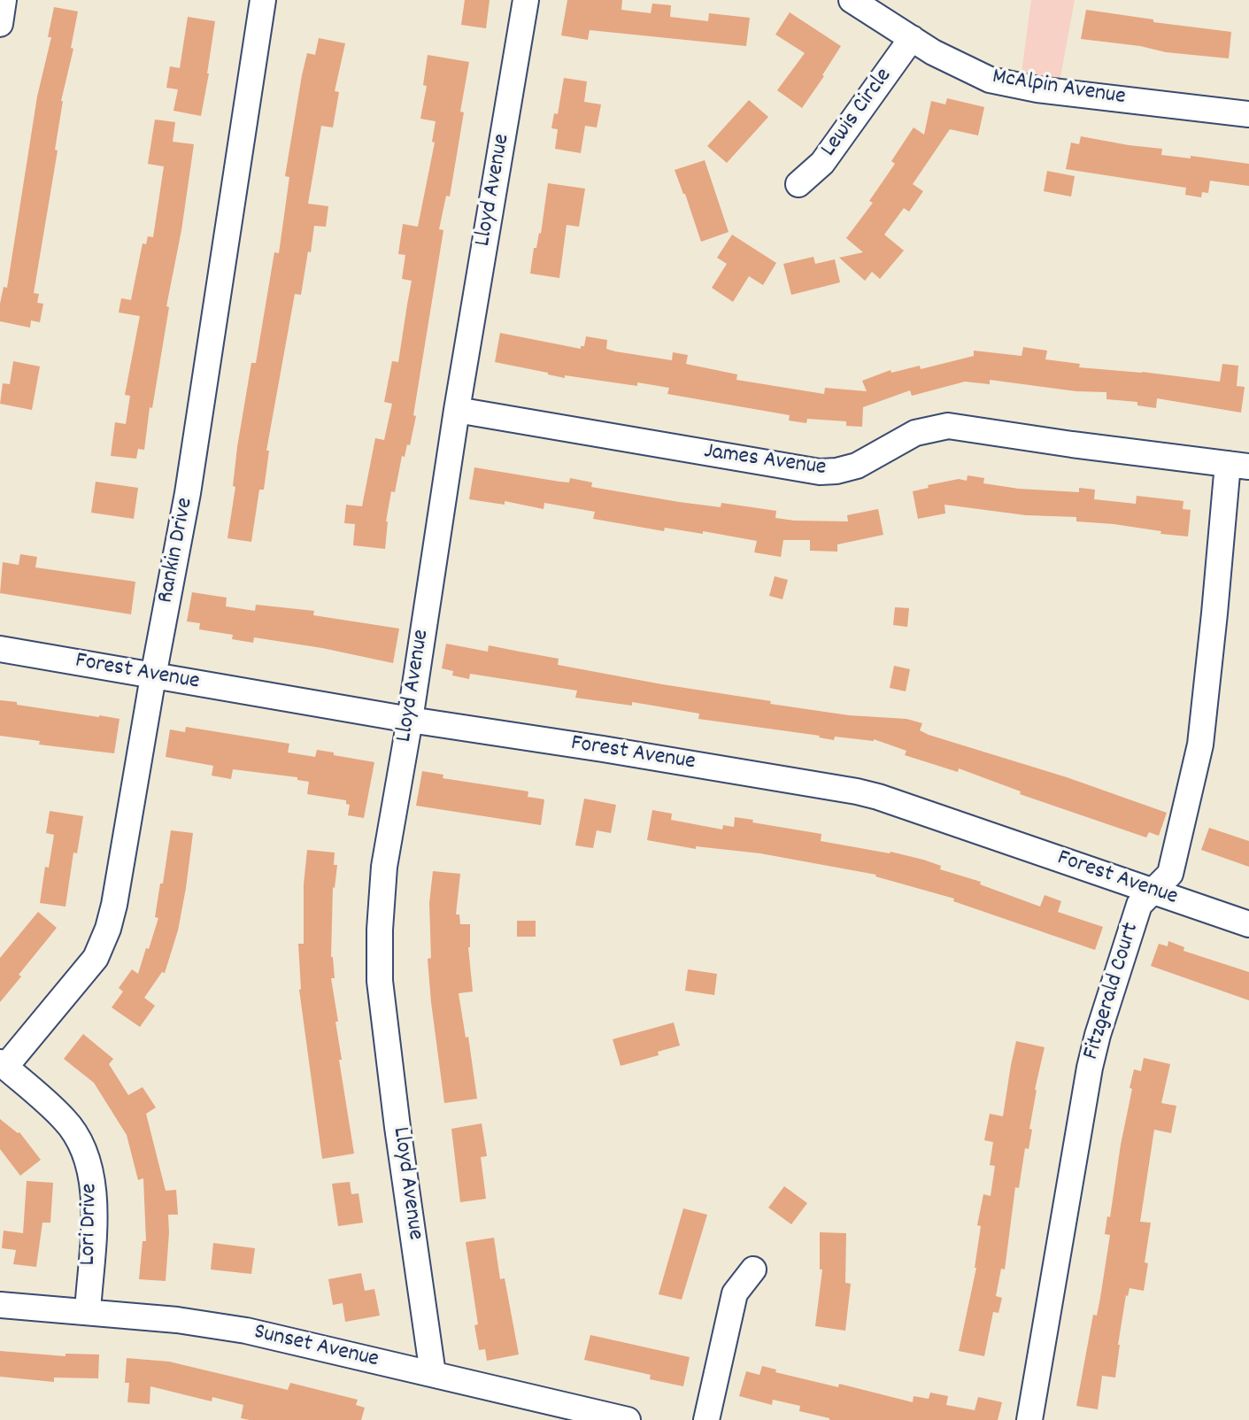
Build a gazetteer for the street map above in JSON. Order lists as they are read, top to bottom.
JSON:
{
  "streets": {
    "street": [
      "McAlpin Avenue",
      "Lewis Circle",
      "Lloyd Avenue",
      "James Avenue",
      "Rankin Drive",
      "Forest Avenue",
      "Fitzgerald Court",
      "Lori Drive",
      "Sunset Avenue"
    ]
  },
  "crossings": [
    ["McAlpin Avenue", "Lewis Circle"],
    ["Lloyd Avenue", "James Avenue"],
    ["Lloyd Avenue", "Forest Avenue"],
    ["Lloyd Avenue", "Sunset Avenue"],
    ["James Avenue", "Fitzgerald Court"],
    ["Rankin Drive", "Forest Avenue"],
    ["Rankin Drive", "Lori Drive"],
    ["Forest Avenue", "Fitzgerald Court"],
    ["Lori Drive", "Sunset Avenue"]
  ]
}
